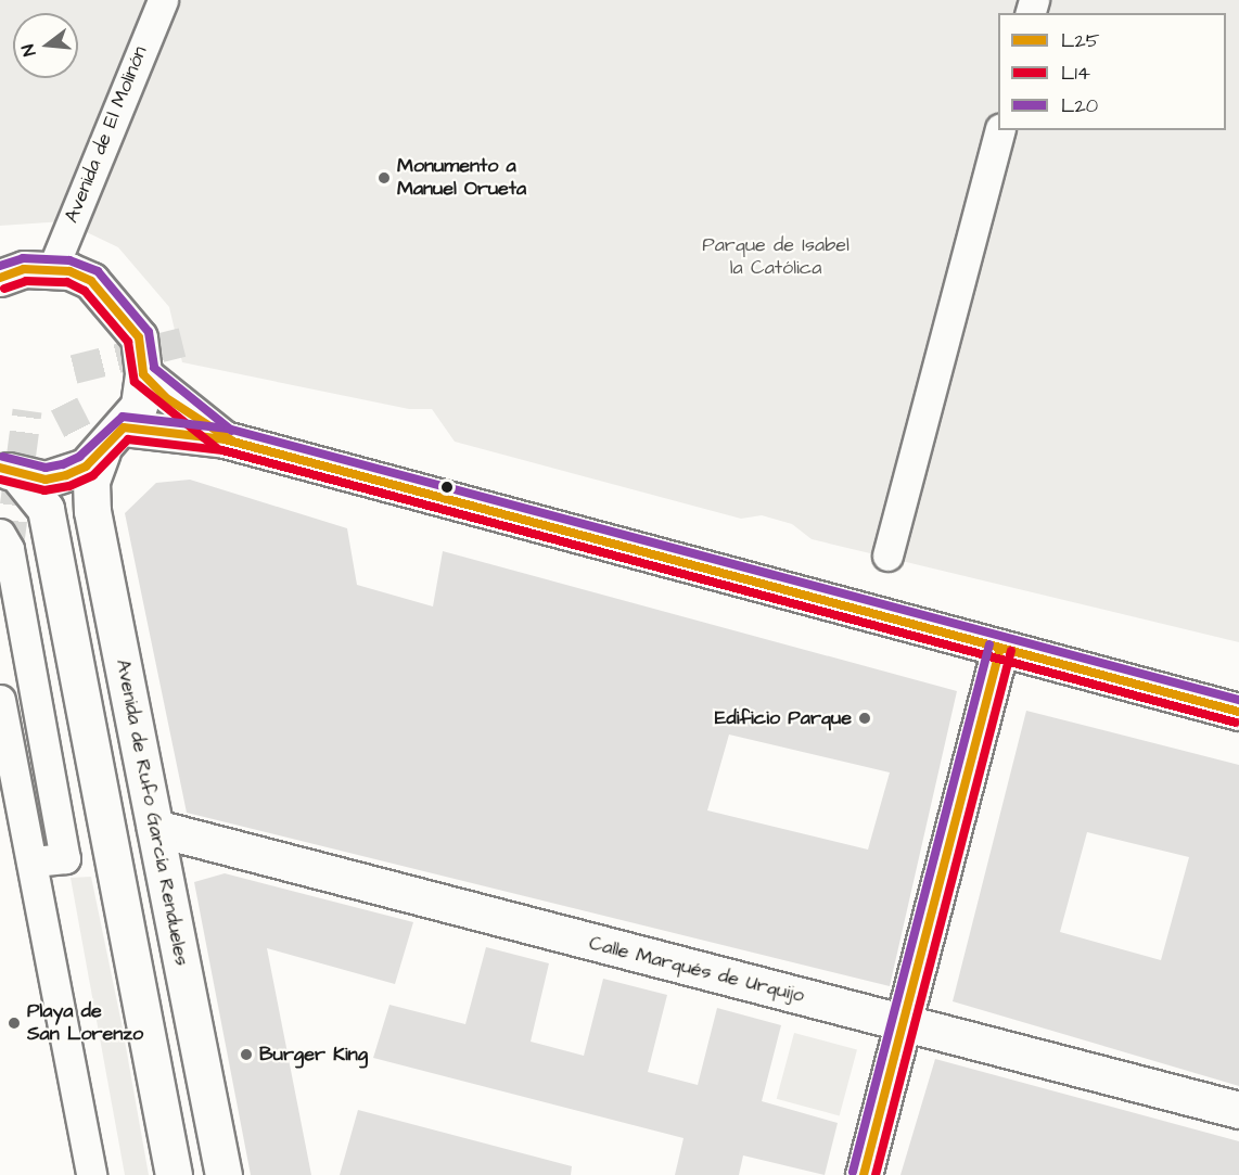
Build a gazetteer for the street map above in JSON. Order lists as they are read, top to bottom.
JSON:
{
  "streets": {
    "main road": ["Avenida de Rufo García Rendueles", "Calle Marqués de Urquijo"],
    "street": ["Avenida de El Molinón"]
  },
  "crossings": [
    ["Avenida de El Molinón", "Avenida de Rufo García Rendueles"],
    ["Avenida de Rufo García Rendueles", "Calle Marqués de Urquijo"]
  ],
  "parks": ["Parque de Isabel la Católica"],
  "places": [
    "Monumento a Manuel Orueta",
    "Edificio Parque",
    "Playa de San Lorenzo",
    "Burger King"
  ],
  "lines": ["transit line L20", "transit line L25", "transit line L14"],
  "legend": ["L25", "L14", "L20"],
  "north": "left"
}
